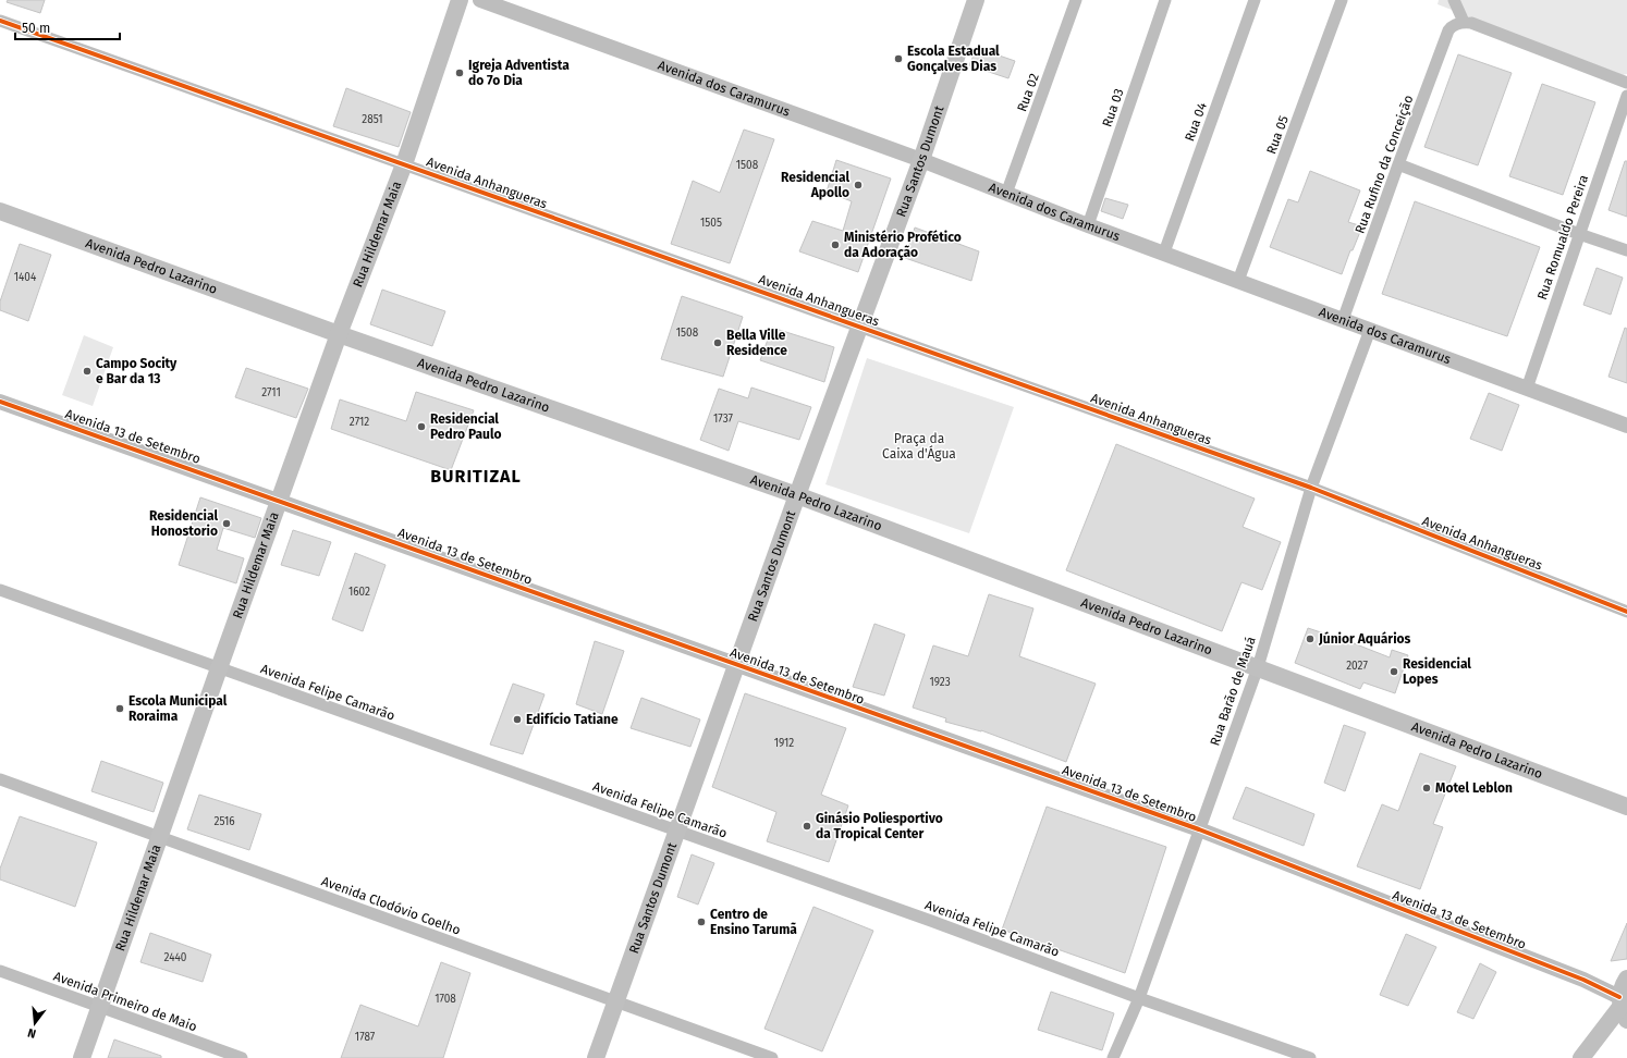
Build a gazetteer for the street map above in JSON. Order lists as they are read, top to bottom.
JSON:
{
  "streets": {
    "main road": ["Rua Santos Dumont", "Rua Hildemar Maia", "Avenida Pedro Lazarino"],
    "street": [
      "Avenida dos Caramurus",
      "Rua 02",
      "Rua 03",
      "Rua 04",
      "Rua 05",
      "Rua Rufino da Conceição",
      "Avenida Anhangueras",
      "Rua Romualdo Pereira",
      "Avenida 13 de Setembro",
      "Rua Barão de Mauá",
      "Avenida Felipe Camarão",
      "Avenida Clodóvio Coelho",
      "Avenida Primeiro de Maio"
    ]
  },
  "crossings": [
    ["Avenida dos Caramurus", "Rua 02"],
    ["Avenida dos Caramurus", "Rua 03"],
    ["Avenida dos Caramurus", "Rua 04"],
    ["Avenida dos Caramurus", "Rua 05"],
    ["Avenida dos Caramurus", "Rua Santos Dumont"],
    ["Avenida dos Caramurus", "Rua Rufino da Conceição"],
    ["Avenida dos Caramurus", "Rua Romualdo Pereira"],
    ["Avenida dos Caramurus", "Rua Barão de Mauá"],
    ["Rua Santos Dumont", "Avenida Anhangueras"],
    ["Rua Santos Dumont", "Avenida Pedro Lazarino"],
    ["Rua Santos Dumont", "Avenida 13 de Setembro"],
    ["Rua Santos Dumont", "Avenida Felipe Camarão"],
    ["Rua Santos Dumont", "Avenida Clodóvio Coelho"],
    ["Avenida Anhangueras", "Rua Hildemar Maia"],
    ["Avenida Anhangueras", "Rua Barão de Mauá"],
    ["Rua Hildemar Maia", "Avenida Pedro Lazarino"],
    ["Rua Hildemar Maia", "Avenida 13 de Setembro"],
    ["Rua Hildemar Maia", "Avenida Felipe Camarão"],
    ["Rua Hildemar Maia", "Avenida Clodóvio Coelho"],
    ["Rua Hildemar Maia", "Avenida Primeiro de Maio"],
    ["Avenida Pedro Lazarino", "Rua Barão de Mauá"],
    ["Avenida 13 de Setembro", "Rua Barão de Mauá"],
    ["Rua Barão de Mauá", "Avenida Felipe Camarão"]
  ],
  "districts": ["BURITIZAL"],
  "parks": ["Praça da Caixa d'Água"],
  "places": [
    "Escola Estadual Gonçalves Dias",
    "Igreja Adventista do 7o Dia",
    "Residencial Apollo",
    "Ministério Profético da Adoração",
    "Bella Ville Residence",
    "Campo Socity e Bar da 13",
    "Residencial Pedro Paulo",
    "Residencial Honostorio",
    "Júnior Aquários",
    "Residencial Lopes",
    "Escola Municipal Roraima",
    "Edifício Tatiane",
    "Motel Leblon",
    "Ginásio Poliesportivo da Tropical Center",
    "Centro de Ensino Tarumã"
  ],
  "house_numbers": [
    "2851",
    "1508",
    "1505",
    "1404",
    "1508",
    "2711",
    "1737",
    "2712",
    "1602",
    "2027",
    "1923",
    "1912",
    "2516",
    "2440",
    "1708",
    "1787"
  ],
  "scale_bar": "50 m",
  "north": "bottom"
}
